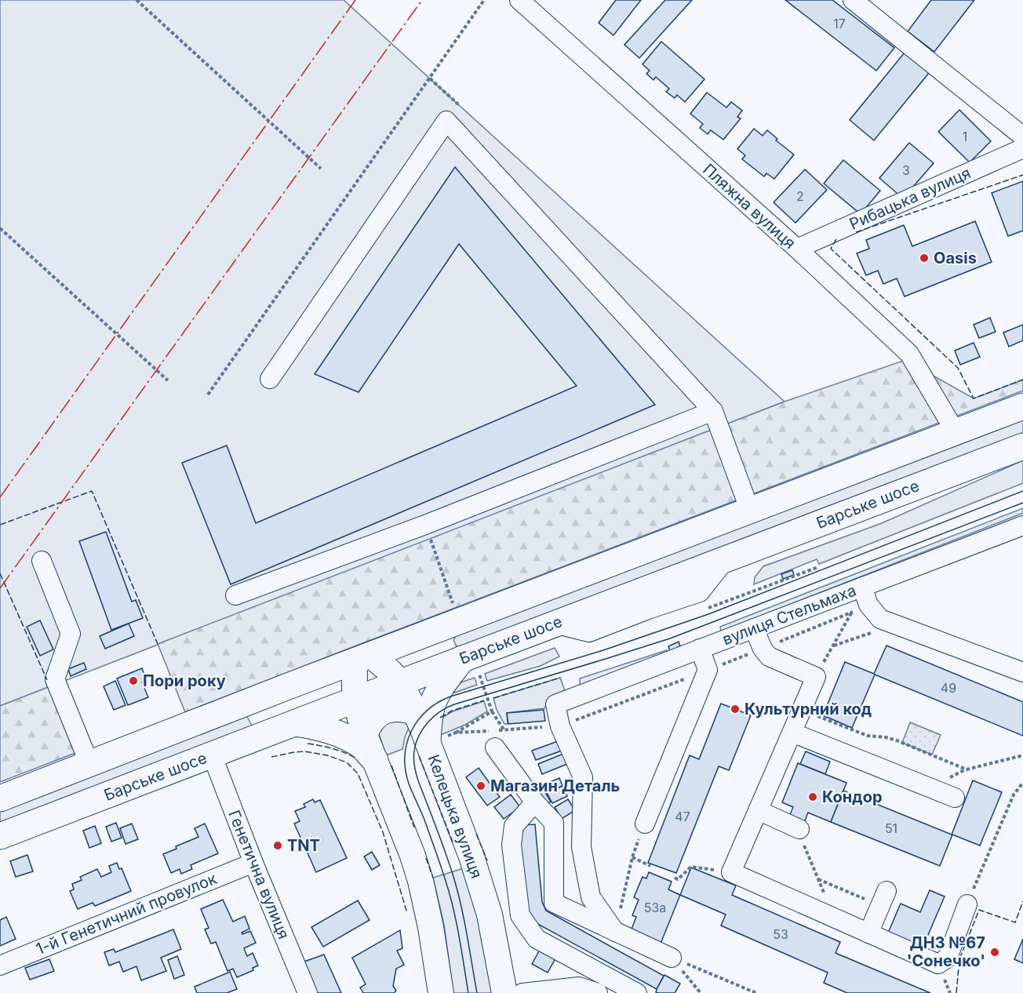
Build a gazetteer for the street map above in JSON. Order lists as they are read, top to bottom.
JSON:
{
  "streets": {
    "highway": ["Барське шосе"],
    "main road": ["Келецька вулиця"],
    "street": [
      "Рибацька вулиця",
      "Пляжна вулиця",
      "вулиця Стельмаха",
      "Генетична вулиця",
      "1-й Генетичний провулок"
    ]
  },
  "crossings": [
    ["Рибацька вулиця", "Пляжна вулиця"],
    ["Барське шосе", "Келецька вулиця"],
    ["Барське шосе", "Генетична вулиця"],
    ["Генетична вулиця", "1-й Генетичний провулок"]
  ],
  "places": [
    "Oasis",
    "Пори року",
    "Культурний код",
    "Магазин Деталь",
    "Кондор",
    "TNT",
    "ДНЗ №67 'Сонечко'"
  ],
  "house_numbers": [
    "17",
    "1",
    "3",
    "2",
    "49",
    "47",
    "51",
    "53а",
    "53"
  ]
}
